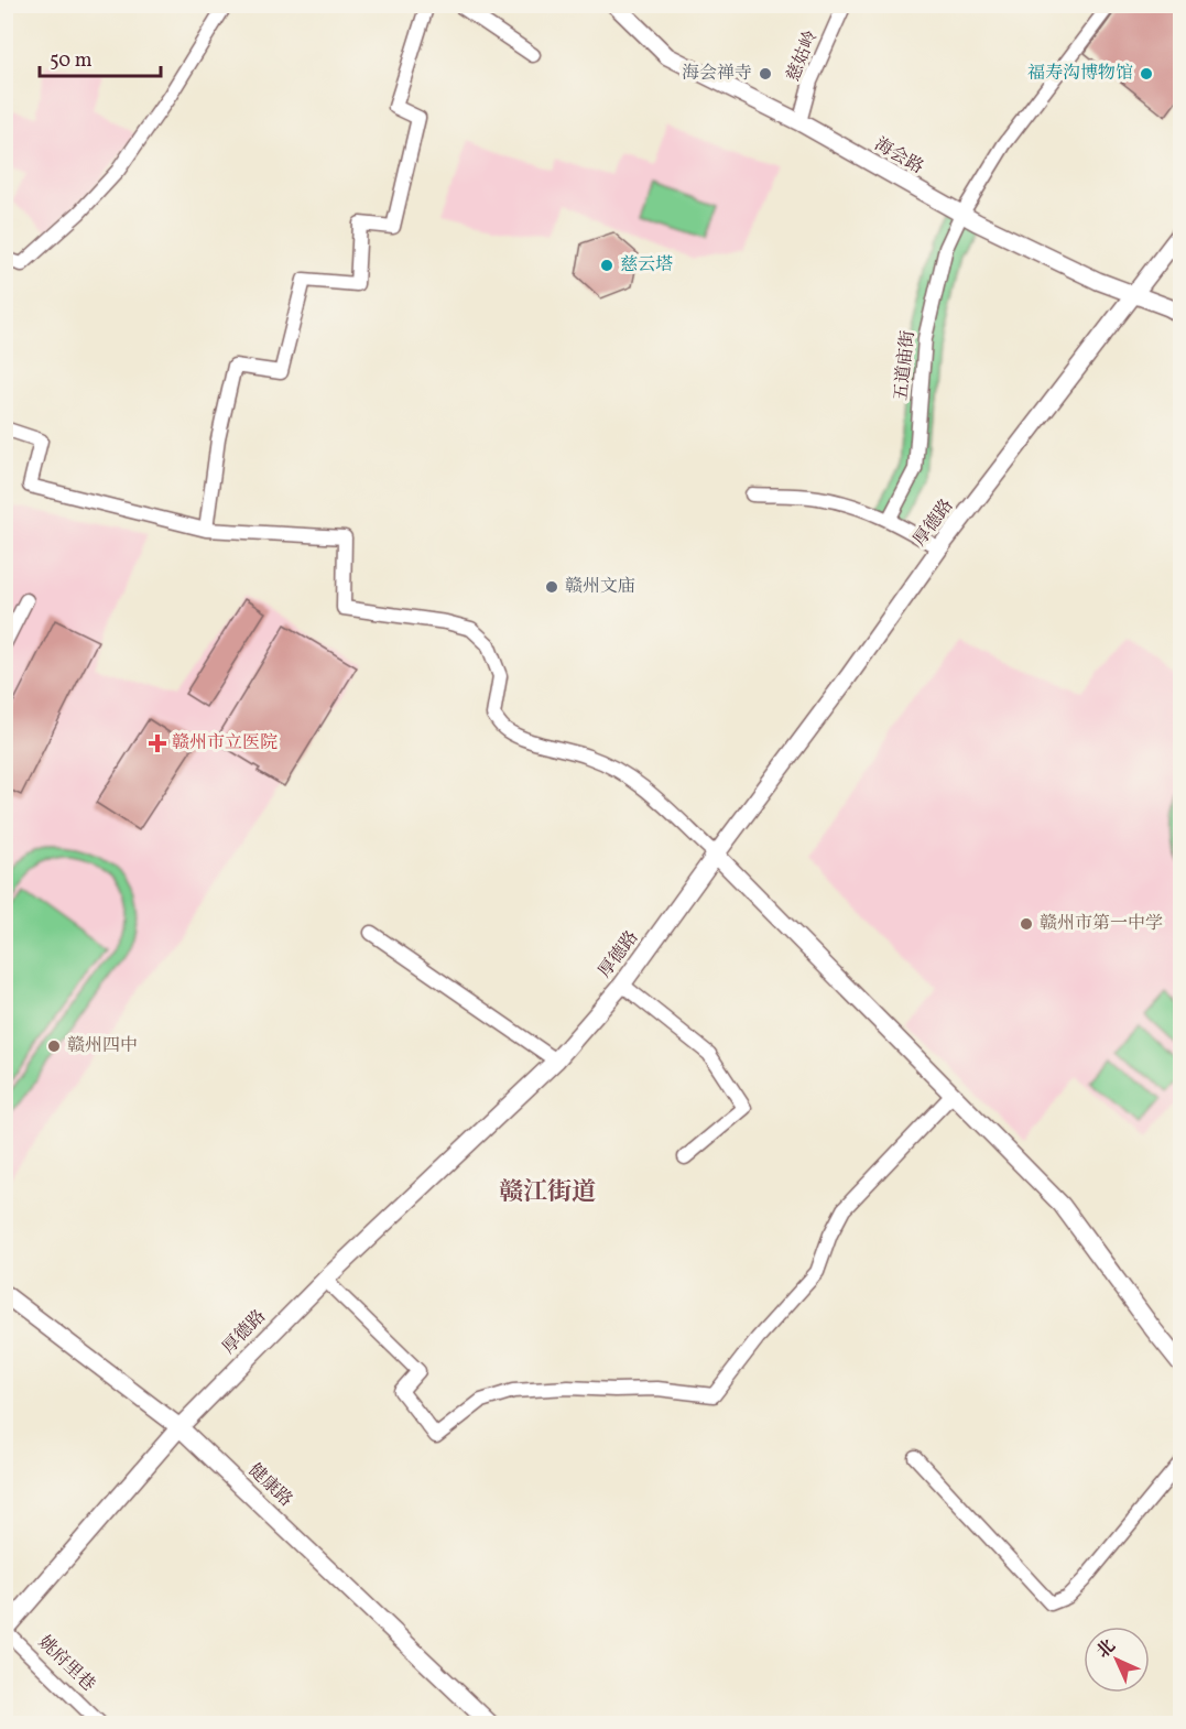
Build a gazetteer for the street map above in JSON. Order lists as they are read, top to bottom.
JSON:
{
  "streets": {
    "street": [
      "慈姑岭",
      "海会路",
      "五道庙街",
      "厚德路",
      "健康路",
      "姚府里巷"
    ]
  },
  "crossings": [
    ["慈姑岭", "海会路"],
    ["海会路", "五道庙街"],
    ["海会路", "厚德路"],
    ["厚德路", "健康路"],
    ["厚德路", "姚府里巷"]
  ],
  "districts": ["赣江街道"],
  "places": {
    "other": [
      "海会禅寺",
      "福寿沟博物馆",
      "慈云塔",
      "赣州文庙",
      "赣州市第一中学",
      "赣州四中"
    ],
    "health": ["赣州市立医院"]
  },
  "scale_bar": "50 m",
  "north": "top left"
}
